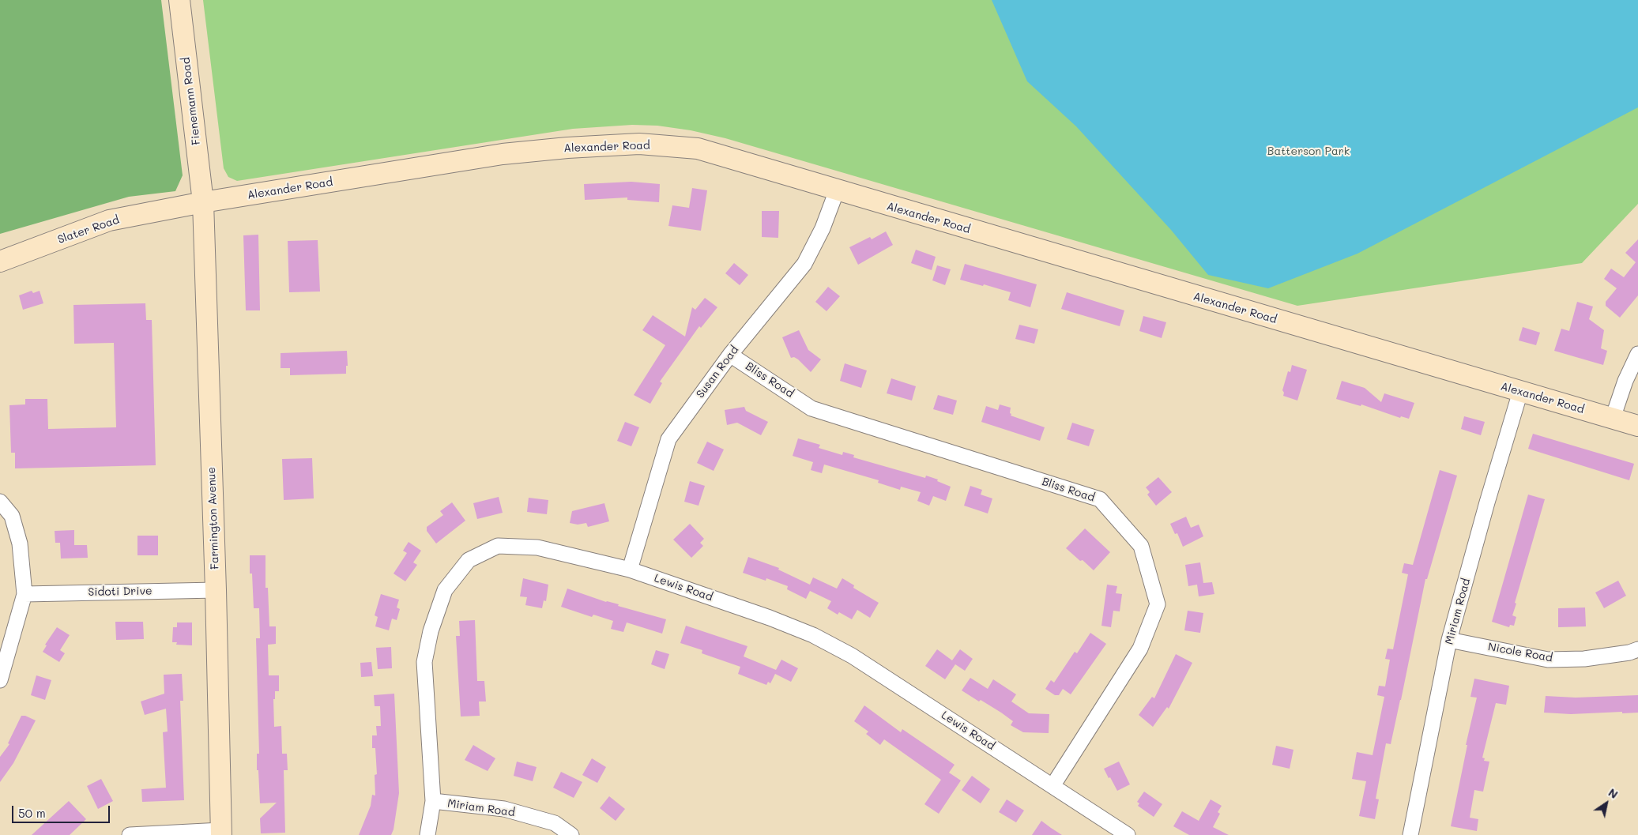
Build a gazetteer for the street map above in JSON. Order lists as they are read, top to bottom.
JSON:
{
  "streets": {
    "street": [
      "Fienemann Road",
      "Alexander Road",
      "Slater Road",
      "Susan Road",
      "Bliss Road",
      "Farmington Avenue",
      "Lewis Road",
      "Sidoti Drive",
      "Miriam Road",
      "Nicole Road"
    ]
  },
  "crossings": [
    ["Fienemann Road", "Alexander Road"],
    ["Fienemann Road", "Slater Road"],
    ["Fienemann Road", "Farmington Avenue"],
    ["Alexander Road", "Slater Road"],
    ["Alexander Road", "Susan Road"],
    ["Alexander Road", "Farmington Avenue"],
    ["Alexander Road", "Miriam Road"],
    ["Slater Road", "Farmington Avenue"],
    ["Susan Road", "Bliss Road"],
    ["Susan Road", "Lewis Road"],
    ["Bliss Road", "Lewis Road"],
    ["Farmington Avenue", "Sidoti Drive"],
    ["Lewis Road", "Miriam Road"],
    ["Miriam Road", "Nicole Road"]
  ],
  "parks": ["Batterson Park"],
  "scale_bar": "50 m",
  "north": "top right"
}
